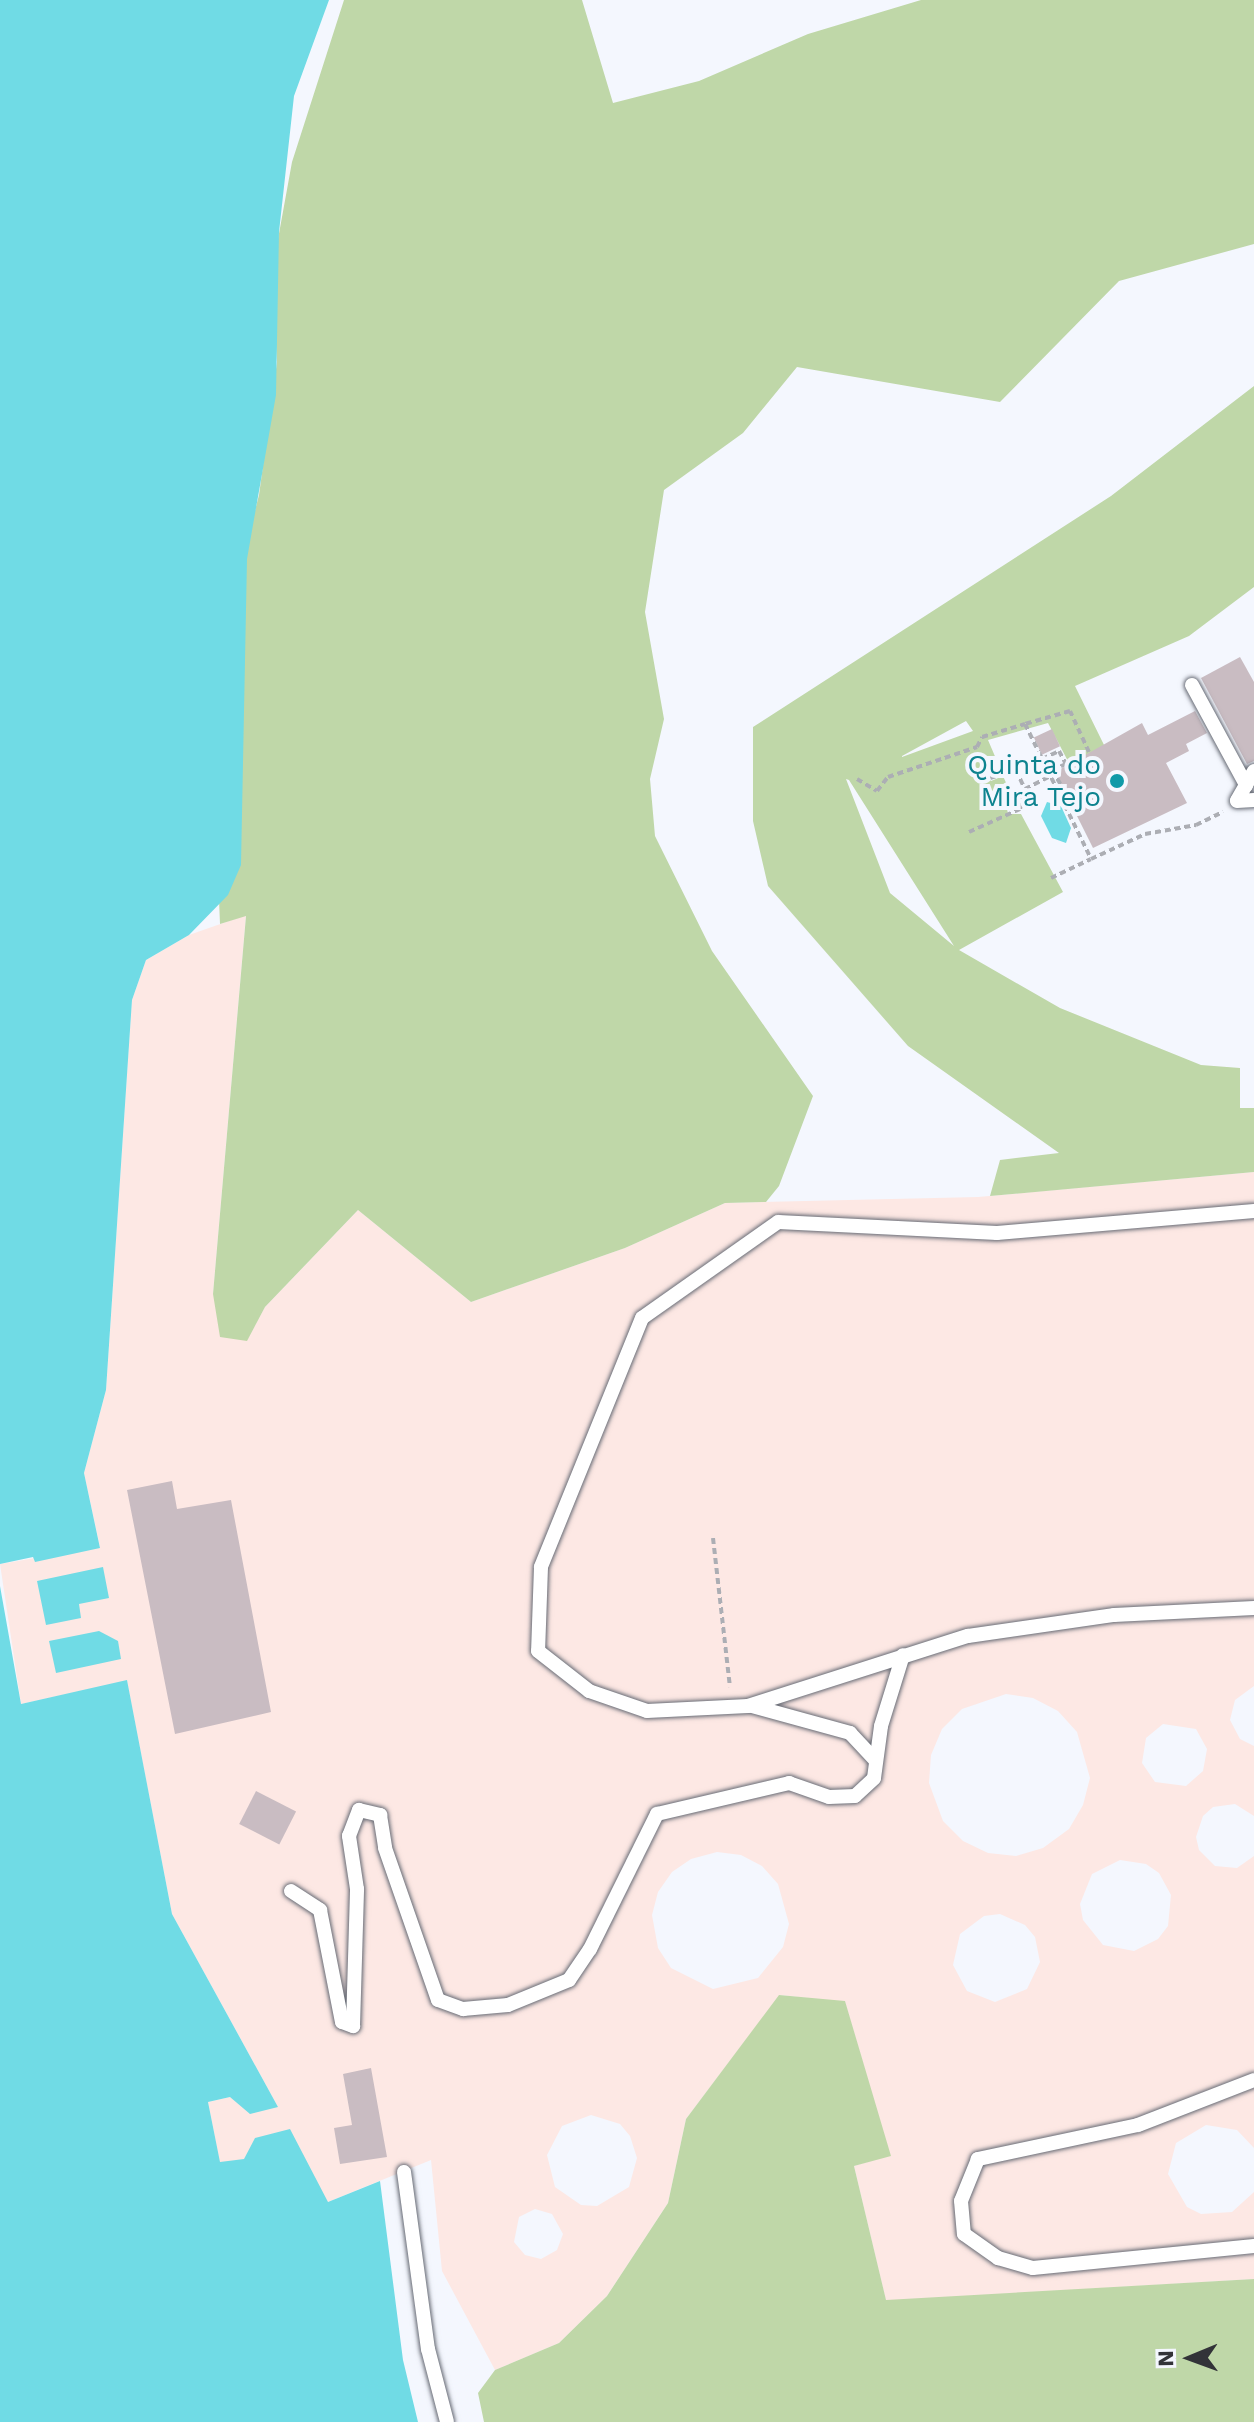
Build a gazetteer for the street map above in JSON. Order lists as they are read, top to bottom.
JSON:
{
  "places": ["Quinta do Mira Tejo"],
  "north": "left"
}
